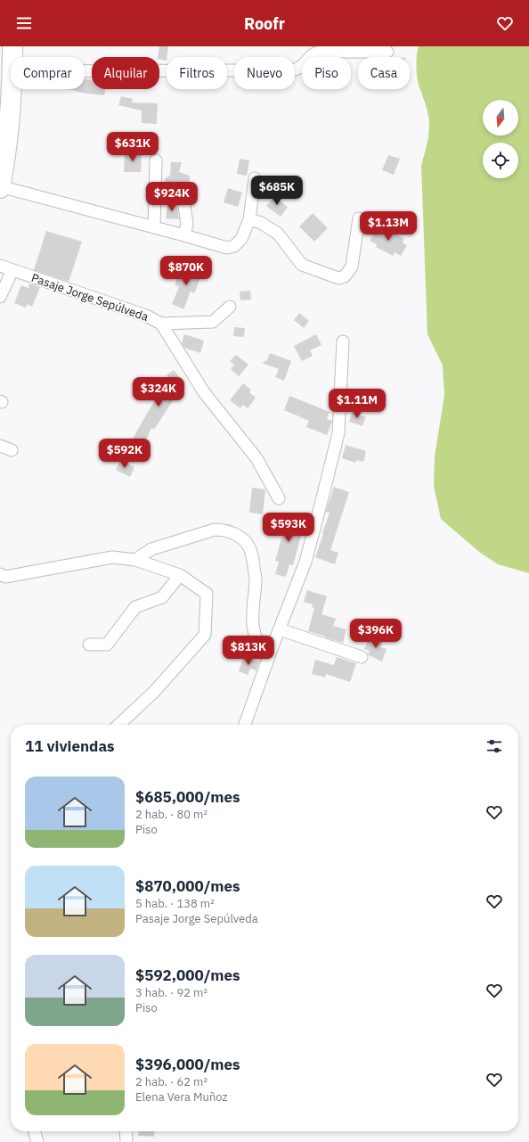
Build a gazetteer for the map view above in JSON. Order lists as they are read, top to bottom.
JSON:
{
  "streets": {
    "street": ["Pasaje Jorge Sepúlveda"]
  },
  "north": "bottom",
  "page": {
    "header": "Roofr",
    "chip": [
      "Comprar",
      "Alquilar",
      "Filtros",
      "Nuevo",
      "Piso",
      "Casa"
    ],
    "price": [
      "$631K",
      "$685K",
      "$924K",
      "$1.13M",
      "$870K",
      "$324K",
      "$1.11M",
      "$592K",
      "$593K",
      "$396K",
      "$813K"
    ],
    "heading": "11 viviendas",
    "list": [
      {
        "name": "$685,000/mes",
        "note": "2 hab. · 80 m² · Piso"
      },
      {
        "name": "$870,000/mes",
        "note": "5 hab. · 138 m² · Pasaje Jorge Sepúlveda"
      },
      {
        "name": "$592,000/mes",
        "note": "3 hab. · 92 m² · Piso"
      },
      {
        "name": "$396,000/mes",
        "note": "2 hab. · 62 m² · Elena Vera Muñoz"
      }
    ]
  }
}
